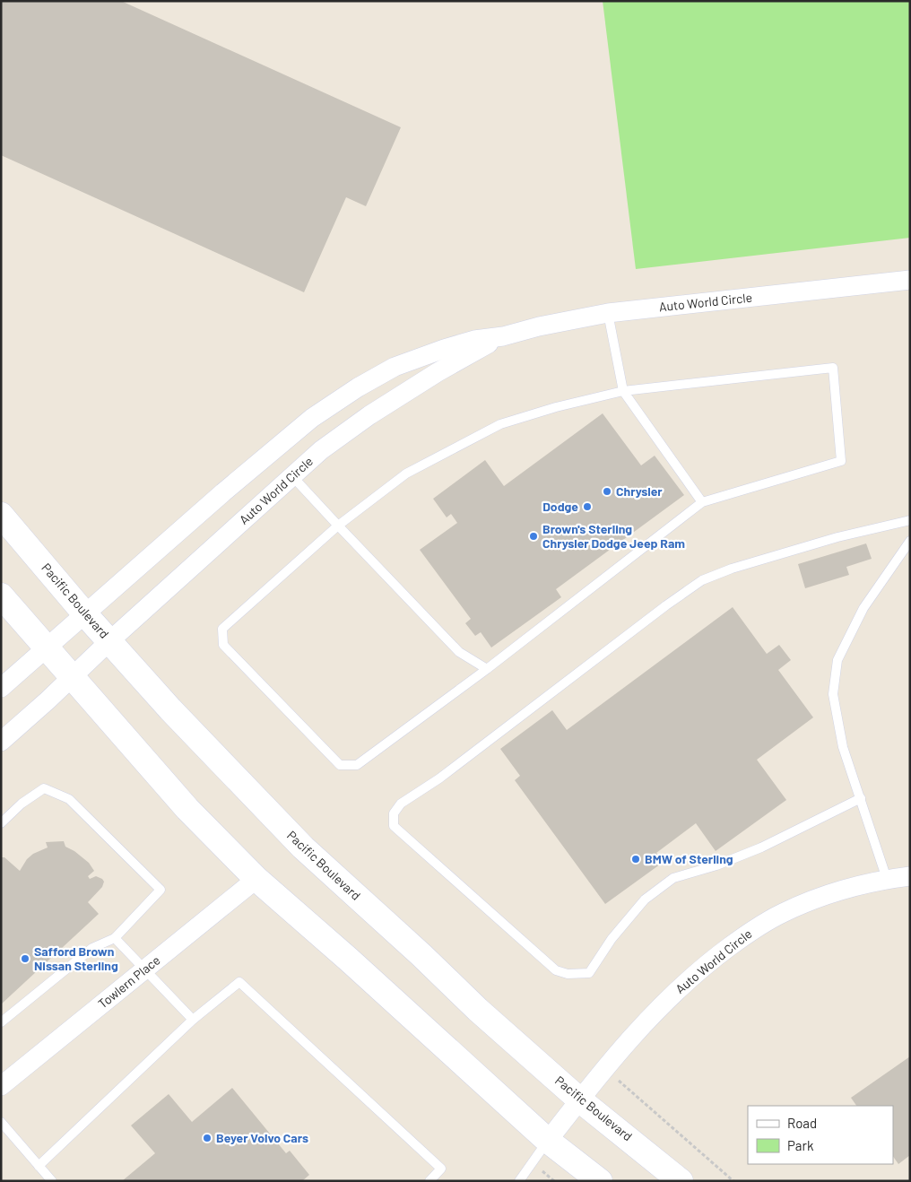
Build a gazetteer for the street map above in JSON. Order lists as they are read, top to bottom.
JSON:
{
  "streets": {
    "main road": ["Pacific Boulevard"],
    "street": ["Auto World Circle", "Towlern Place"]
  },
  "crossings": [
    ["Auto World Circle", "Pacific Boulevard"]
  ],
  "places": [
    "Chrysler",
    "Dodge",
    "Brown's Sterling Chrysler Dodge Jeep Ram",
    "BMW of Sterling",
    "Safford Brown Nissan Sterling",
    "Beyer Volvo Cars"
  ],
  "legend": ["Road", "Park"]
}
